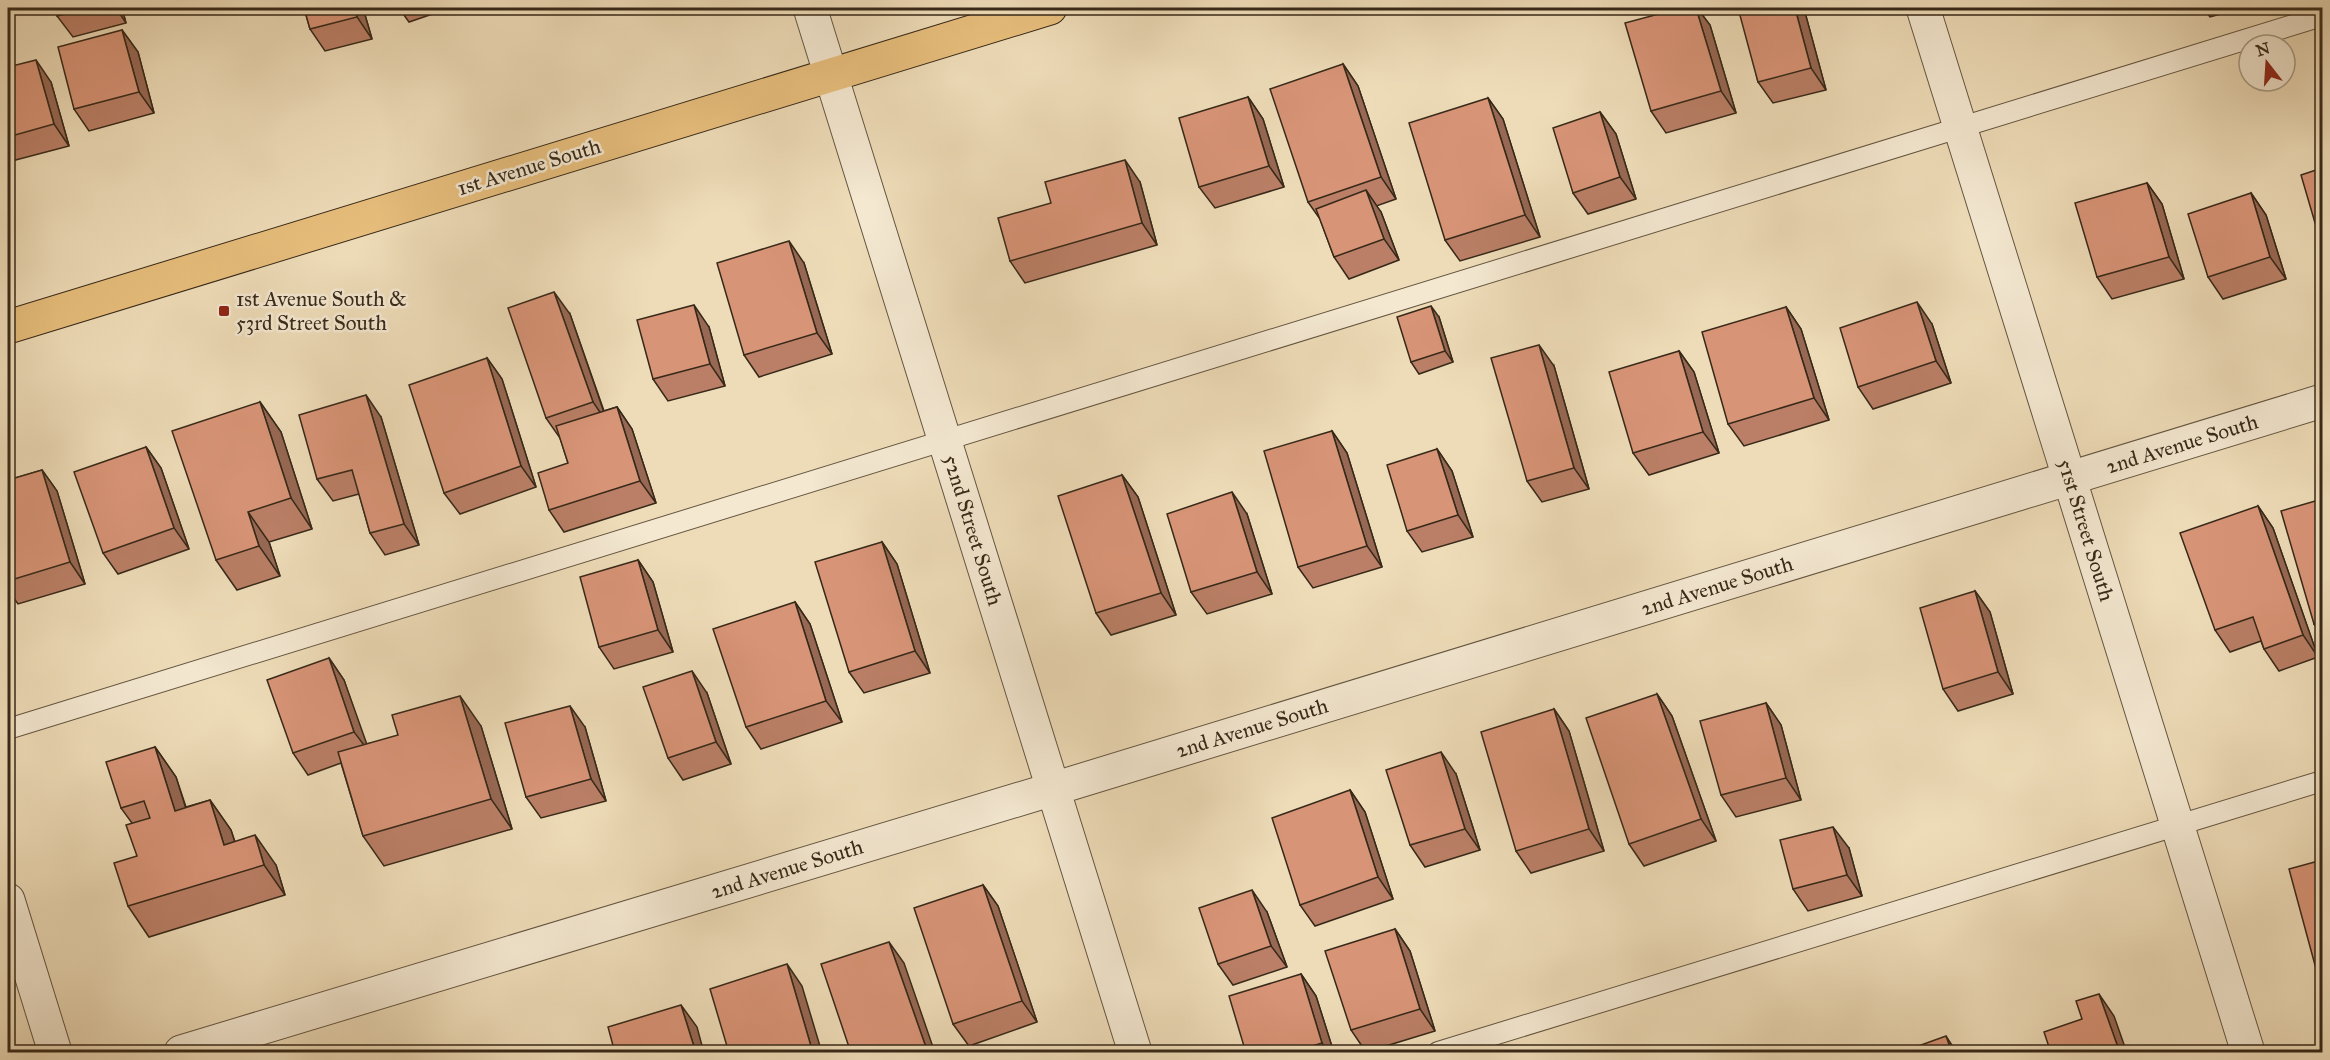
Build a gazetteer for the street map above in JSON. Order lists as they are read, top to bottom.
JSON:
{
  "streets": {
    "main road": ["1st Avenue South"],
    "street": ["2nd Avenue South", "52nd Street South", "51st Street South"]
  },
  "crossings": [
    ["1st Avenue South", "52nd Street South"],
    ["2nd Avenue South", "52nd Street South"],
    ["2nd Avenue South", "51st Street South"]
  ],
  "places": {
    "transit": ["1st Avenue South & 53rd Street South"]
  },
  "north": "top"
}
